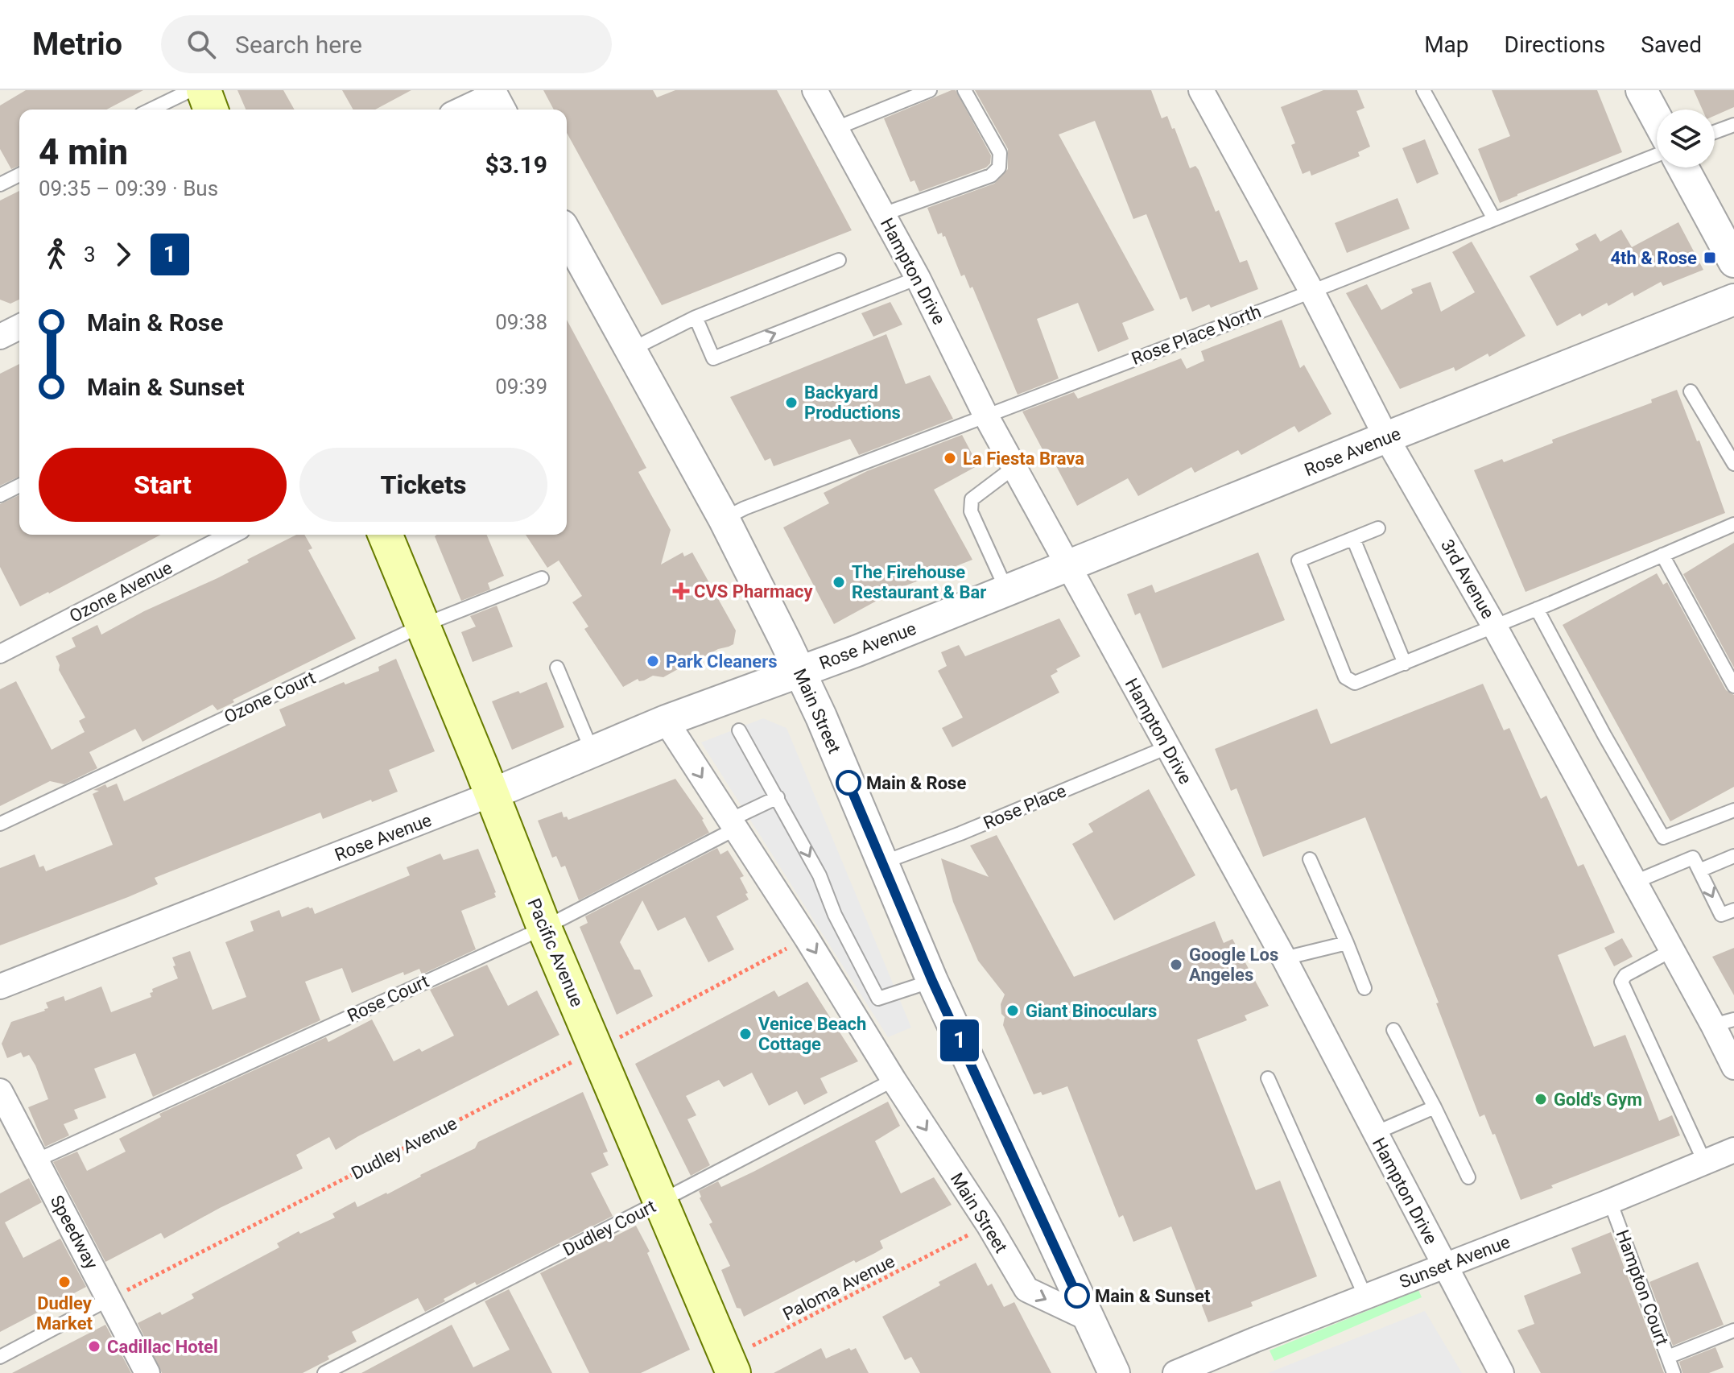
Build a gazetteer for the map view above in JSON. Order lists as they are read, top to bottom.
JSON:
{
  "streets": {
    "main road": ["Pacific Avenue"],
    "street": [
      "Hampton Drive",
      "Rose Avenue",
      "3rd Avenue",
      "Ozone Avenue",
      "Main Street",
      "Speedway",
      "Sunset Avenue"
    ],
    "lane": [
      "Rose Place North",
      "Ozone Court",
      "Rose Place",
      "Rose Court",
      "Dudley Court",
      "Hampton Court"
    ],
    "path": ["Dudley Avenue", "Paloma Avenue"]
  },
  "crossings": [
    ["Hampton Drive", "Rose Place North"],
    ["Hampton Drive", "Rose Avenue"],
    ["Hampton Drive", "Rose Place"],
    ["Hampton Drive", "Sunset Avenue"],
    ["Rose Place North", "3rd Avenue"],
    ["Rose Place North", "Main Street"],
    ["Rose Avenue", "3rd Avenue"],
    ["Rose Avenue", "Main Street"],
    ["Rose Avenue", "Pacific Avenue"],
    ["Ozone Court", "Pacific Avenue"],
    ["Main Street", "Rose Place"],
    ["Main Street", "Rose Court"],
    ["Main Street", "Dudley Avenue"],
    ["Main Street", "Dudley Court"],
    ["Main Street", "Paloma Avenue"],
    ["Pacific Avenue", "Rose Court"],
    ["Pacific Avenue", "Dudley Avenue"],
    ["Pacific Avenue", "Dudley Court"],
    ["Pacific Avenue", "Paloma Avenue"],
    ["Rose Court", "Speedway"],
    ["Dudley Avenue", "Speedway"],
    ["Sunset Avenue", "Hampton Court"]
  ],
  "places": {
    "transit": ["4th & Rose"],
    "other": [
      "Backyard Productions",
      "La Fiesta Brava",
      "The Firehouse Restaurant & Bar",
      "Park Cleaners",
      "Main & Rose",
      "Google Los Angeles",
      "Giant Binoculars",
      "Venice Beach Cottage",
      "Gold's Gym",
      "Dudley Market",
      "Main & Sunset",
      "Cadillac Hotel"
    ],
    "health": ["CVS Pharmacy"]
  },
  "lines": ["bus line 1"],
  "page": {
    "header": "Metrio",
    "search": "Search here",
    "nav": ["Map", "Directions", "Saved"],
    "on_map": "1",
    "heading": ["4 min", "09:35 – 09:39 · Bus", "$3.19"],
    "legs": ["3", "1"],
    "list": [
      {
        "name": "Main & Rose",
        "value": "09:38"
      },
      {
        "name": "Main & Sunset",
        "value": "09:39"
      }
    ],
    "buttons": ["Start", "Tickets"]
  }
}
